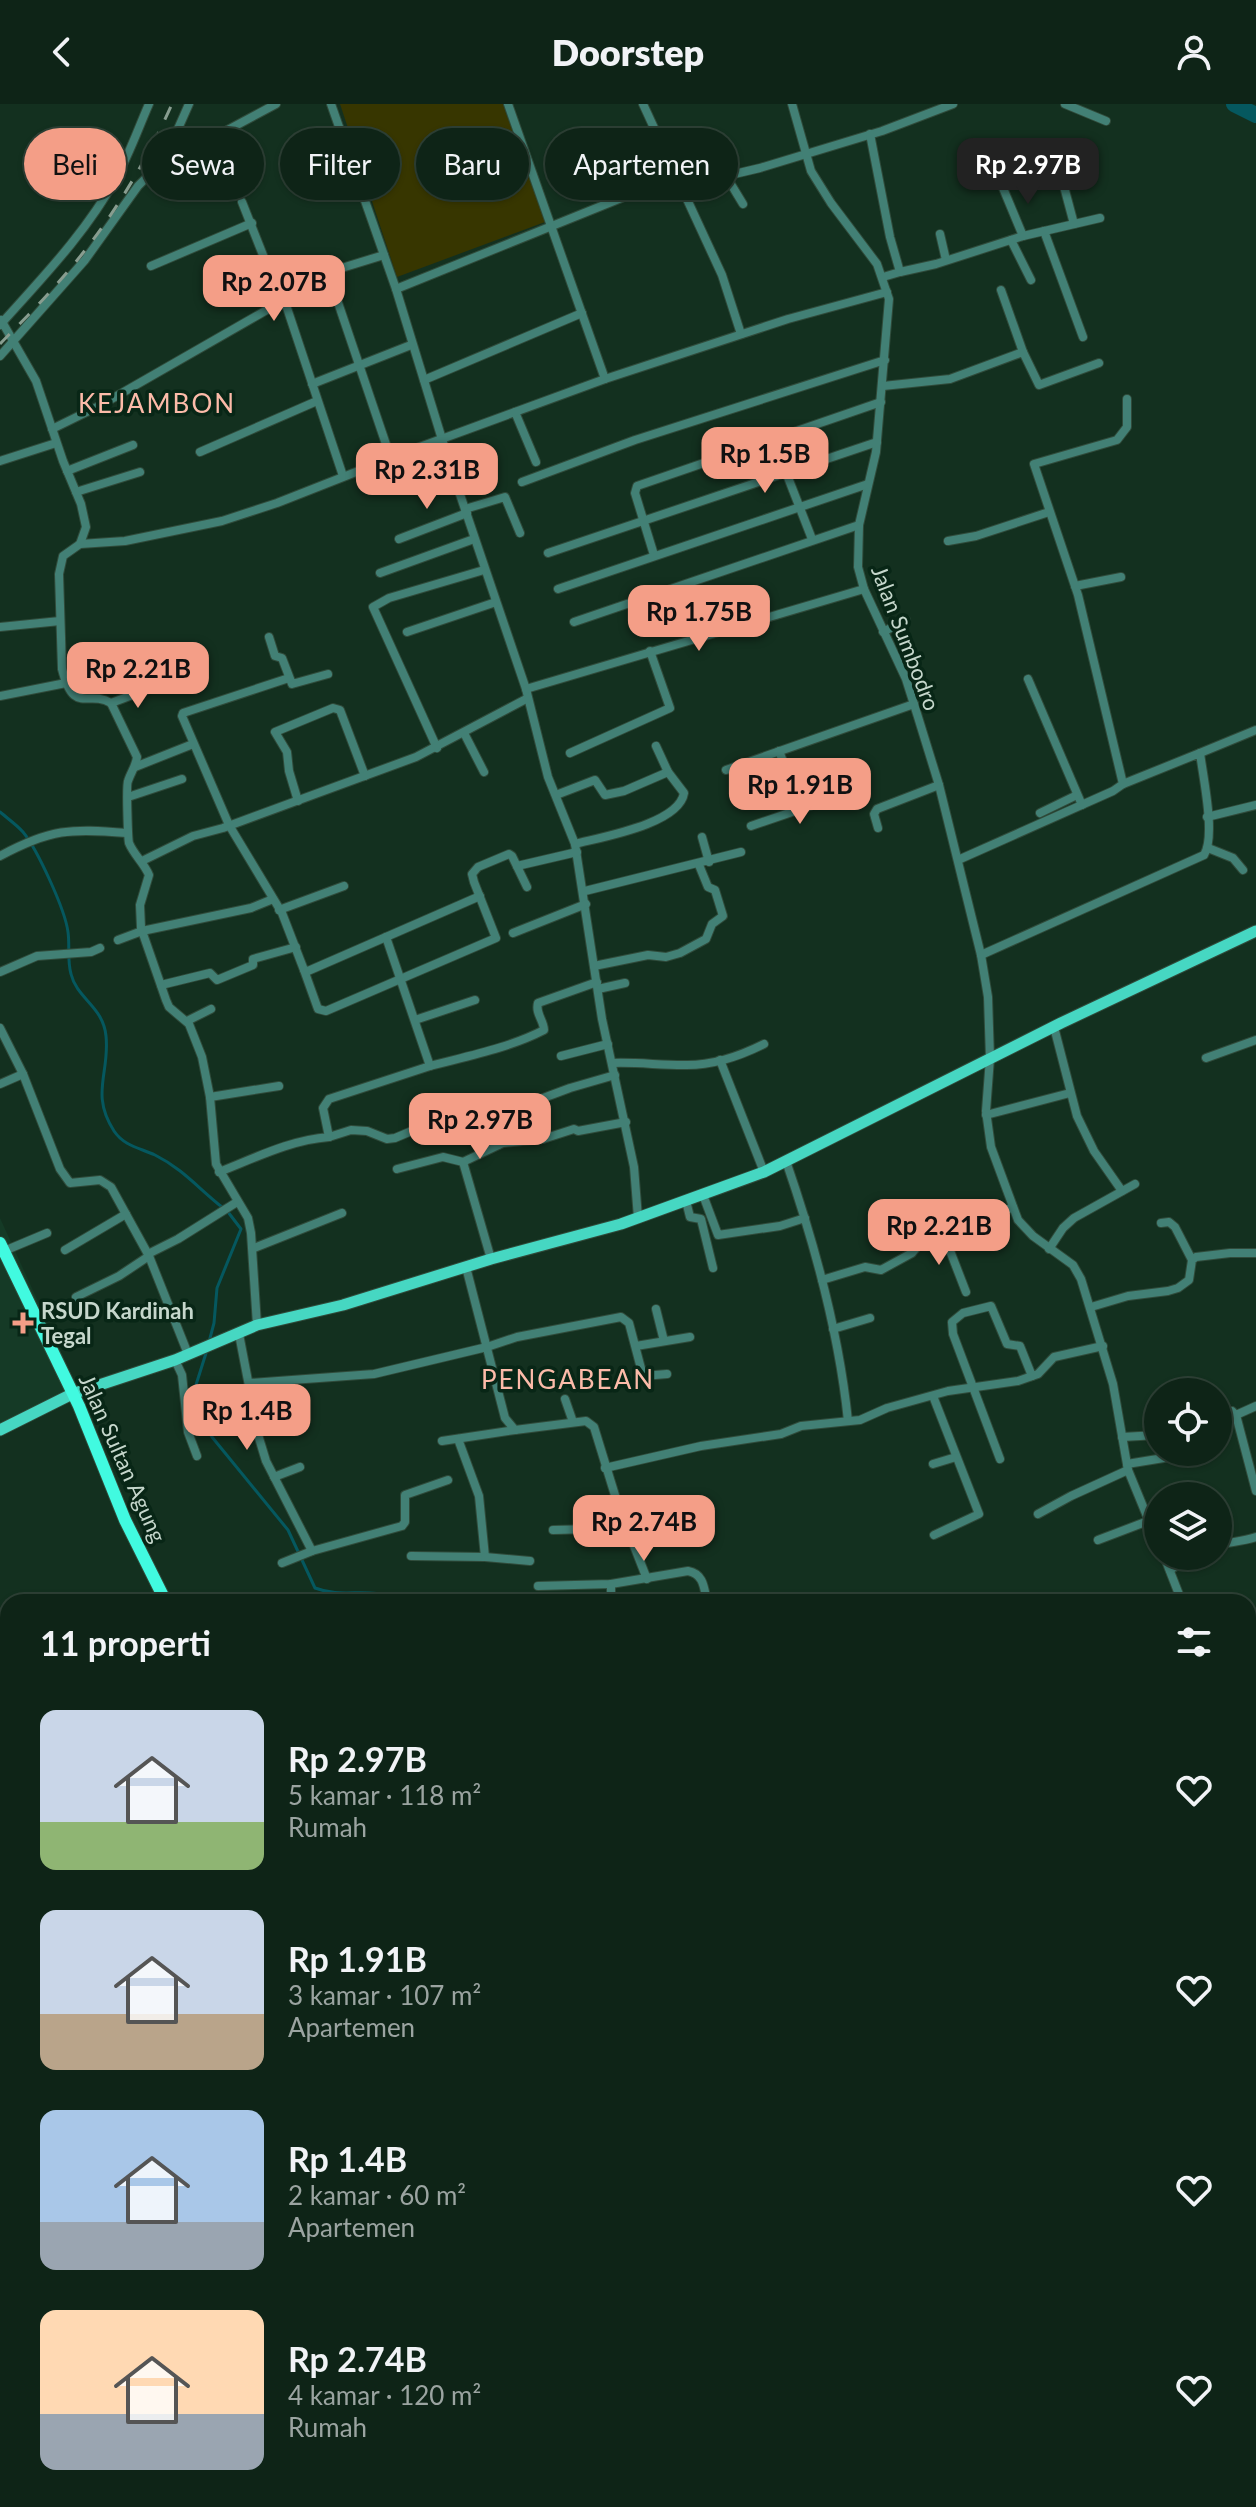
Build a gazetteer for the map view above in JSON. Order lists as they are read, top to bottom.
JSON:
{
  "streets": {
    "highway": ["Jalan Sultan Agung"],
    "street": ["Jalan Sumbodro"]
  },
  "districts": ["KEJAMBON", "PENGABEAN"],
  "places": {
    "health": ["RSUD Kardinah Tegal"]
  },
  "page": {
    "header": "Doorstep",
    "chip": [
      "Beli",
      "Sewa",
      "Filter",
      "Baru",
      "Apartemen"
    ],
    "price": [
      "Rp 2.97B",
      "Rp 2.07B",
      "Rp 1.5B",
      "Rp 2.31B",
      "Rp 1.75B",
      "Rp 2.21B",
      "Rp 1.91B",
      "Rp 2.97B",
      "Rp 2.21B",
      "Rp 1.4B",
      "Rp 2.74B"
    ],
    "heading": "11 properti",
    "list": [
      {
        "name": "Rp 2.97B",
        "note": "5 kamar · 118 m² · Rumah"
      },
      {
        "name": "Rp 1.91B",
        "note": "3 kamar · 107 m² · Apartemen"
      },
      {
        "name": "Rp 1.4B",
        "note": "2 kamar · 60 m² · Apartemen"
      },
      {
        "name": "Rp 2.74B",
        "note": "4 kamar · 120 m² · Rumah"
      }
    ]
  }
}
